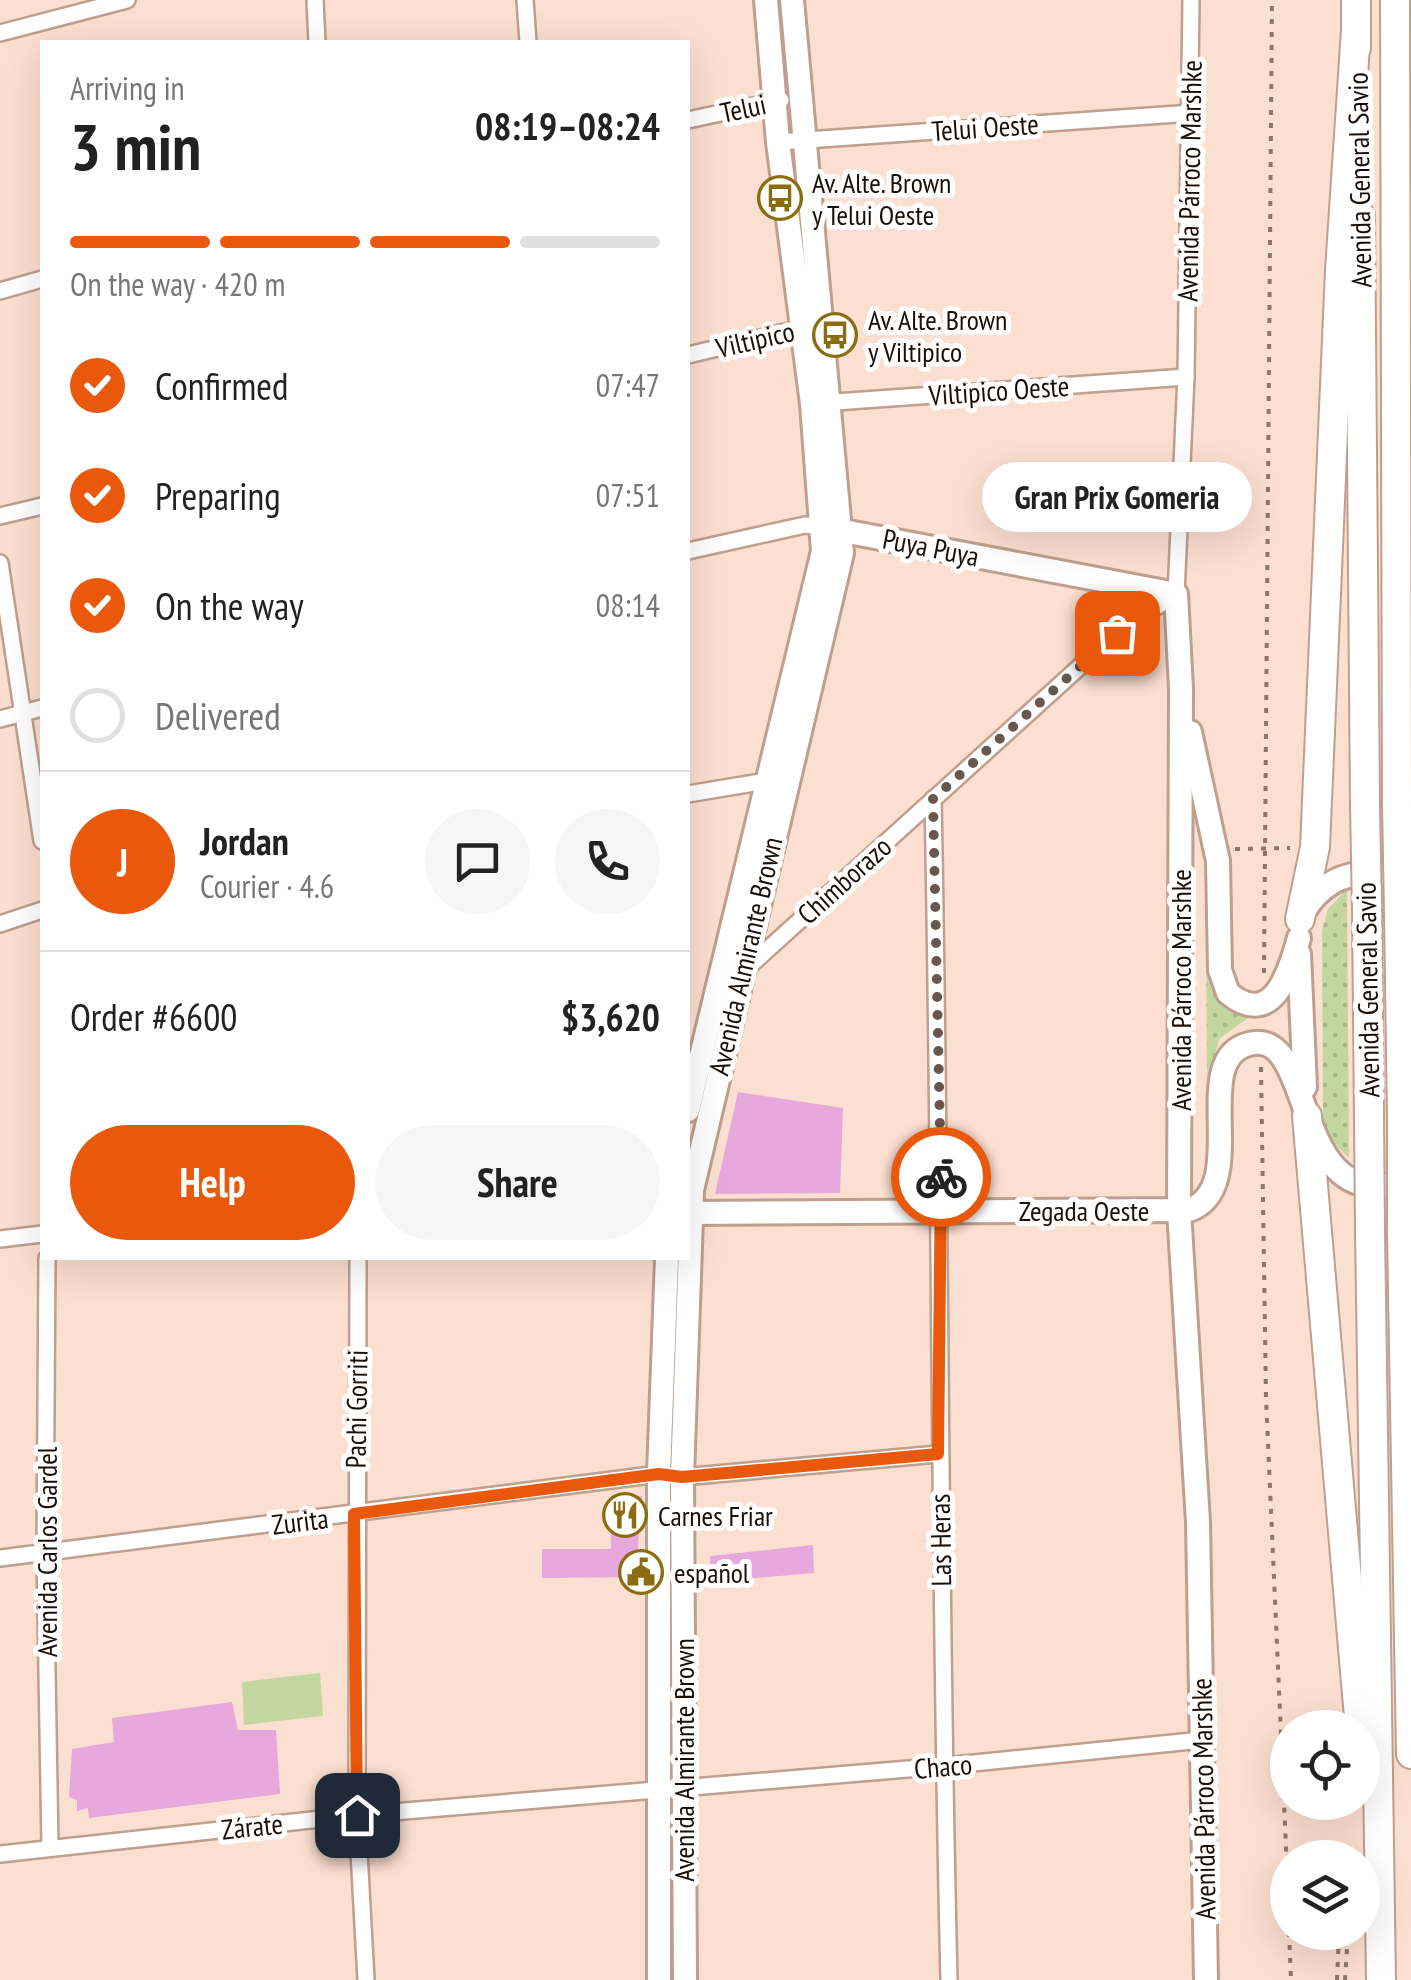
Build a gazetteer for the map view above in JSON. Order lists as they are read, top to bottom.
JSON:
{
  "streets": {
    "highway": ["Avenida General Savio"],
    "main road": [
      "Avenida Párroco Marshke",
      "Puya Puya",
      "Avenida Almirante Brown",
      "Zegada Oeste"
    ],
    "street": [
      "Telui",
      "Telui Oeste",
      "Viltipico",
      "Viltipico Oeste",
      "Chimborazo",
      "Pachi Gorriti",
      "Zurita",
      "Las Heras",
      "Avenida Carlos Gardel",
      "Chaco",
      "Zárate"
    ]
  },
  "crossings": [
    ["Telui", "Avenida Almirante Brown"],
    ["Telui Oeste", "Avenida Párroco Marshke"],
    ["Telui Oeste", "Avenida Almirante Brown"],
    ["Avenida Párroco Marshke", "Viltipico Oeste"],
    ["Avenida Párroco Marshke", "Puya Puya"],
    ["Avenida Párroco Marshke", "Chimborazo"],
    ["Avenida Párroco Marshke", "Zegada Oeste"],
    ["Avenida Párroco Marshke", "Chaco"],
    ["Viltipico", "Avenida Almirante Brown"],
    ["Viltipico Oeste", "Avenida Almirante Brown"],
    ["Puya Puya", "Chimborazo"],
    ["Puya Puya", "Avenida Almirante Brown"],
    ["Chimborazo", "Avenida Almirante Brown"],
    ["Chimborazo", "Las Heras"],
    ["Avenida Almirante Brown", "Zurita"],
    ["Avenida Almirante Brown", "Chaco"],
    ["Avenida Almirante Brown", "Zárate"],
    ["Zegada Oeste", "Las Heras"],
    ["Pachi Gorriti", "Zurita"],
    ["Pachi Gorriti", "Zárate"],
    ["Zurita", "Las Heras"],
    ["Zurita", "Avenida Carlos Gardel"],
    ["Las Heras", "Chaco"],
    ["Avenida Carlos Gardel", "Zárate"],
    ["Chaco", "Zárate"]
  ],
  "places": {
    "bus stop": ["Av. Alte. Brown y Telui Oeste", "Av. Alte. Brown y Viltipico"],
    "other": ["Gran Prix Gomeria"],
    "restaurant": ["Carnes Friar"],
    "public building": ["español"]
  },
  "page": {
    "heading": ["3 min", "Arriving in", "08:19–08:24"],
    "panel": [
      "Jordan",
      "Courier · 4.6",
      "Order #6600",
      "$3,620"
    ],
    "bar": "On the way · 420 m",
    "list": [
      ["Confirmed", "07:47"],
      ["Preparing", "07:51"],
      ["On the way", "08:14"],
      "Delivered"
    ],
    "bubble": "Gran Prix Gomeria",
    "round": "J",
    "buttons": ["Help", "Share"]
  }
}
